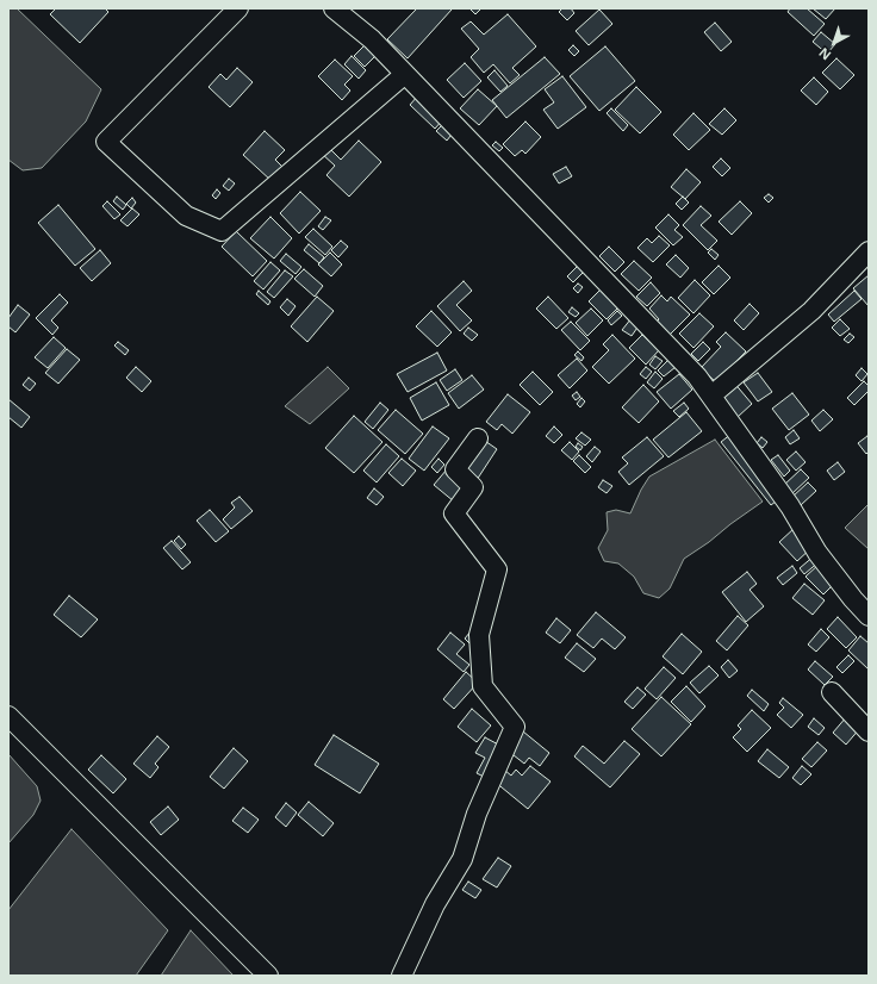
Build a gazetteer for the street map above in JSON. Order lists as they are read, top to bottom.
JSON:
{
  "north": "bottom left"
}
